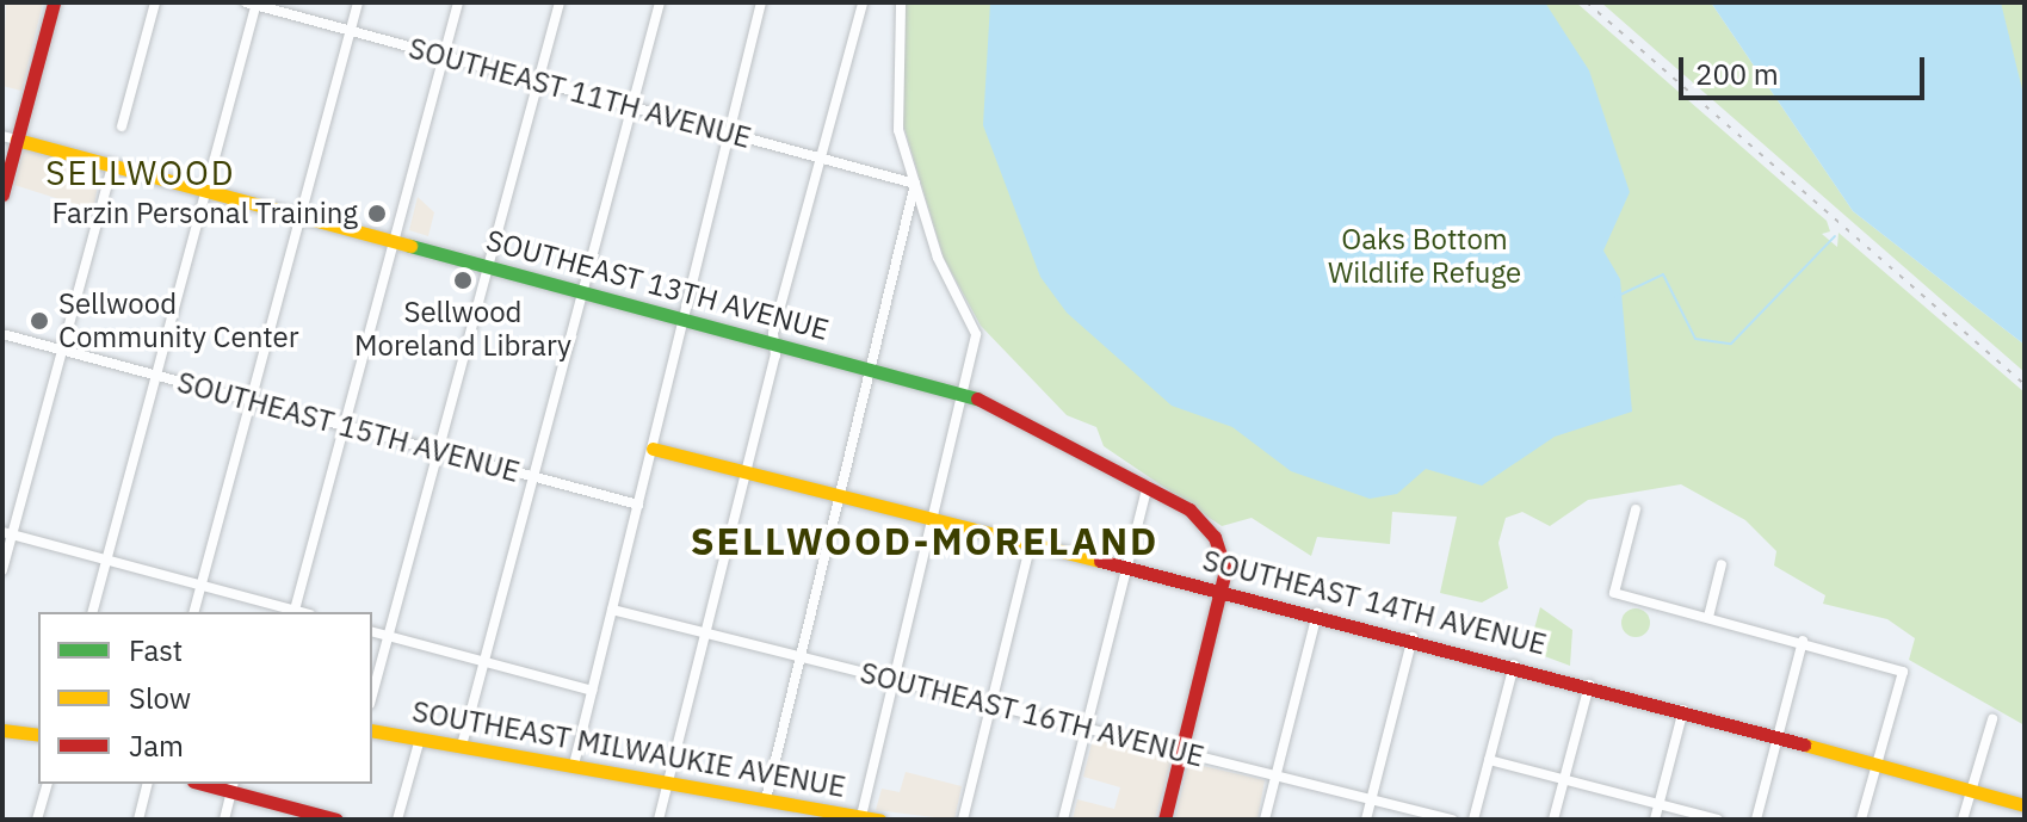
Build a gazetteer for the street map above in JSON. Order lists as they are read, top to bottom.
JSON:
{
  "streets": {
    "street": [
      "SOUTHEAST 11TH AVENUE",
      "SOUTHEAST 13TH AVENUE",
      "SOUTHEAST 15TH AVENUE",
      "SOUTHEAST 14TH AVENUE",
      "SOUTHEAST 16TH AVENUE",
      "SOUTHEAST MILWAUKIE AVENUE"
    ]
  },
  "crossings": [
    ["SOUTHEAST 13TH AVENUE", "SOUTHEAST 14TH AVENUE"]
  ],
  "districts": ["SELLWOOD", "SELLWOOD-MORELAND"],
  "parks": ["Oaks Bottom Wildlife Refuge"],
  "places": ["Farzin Personal Training", "Sellwood Moreland Library", "Sellwood Community Center"],
  "legend": ["Fast", "Slow", "Jam"],
  "scale_bar": "200 m"
}
